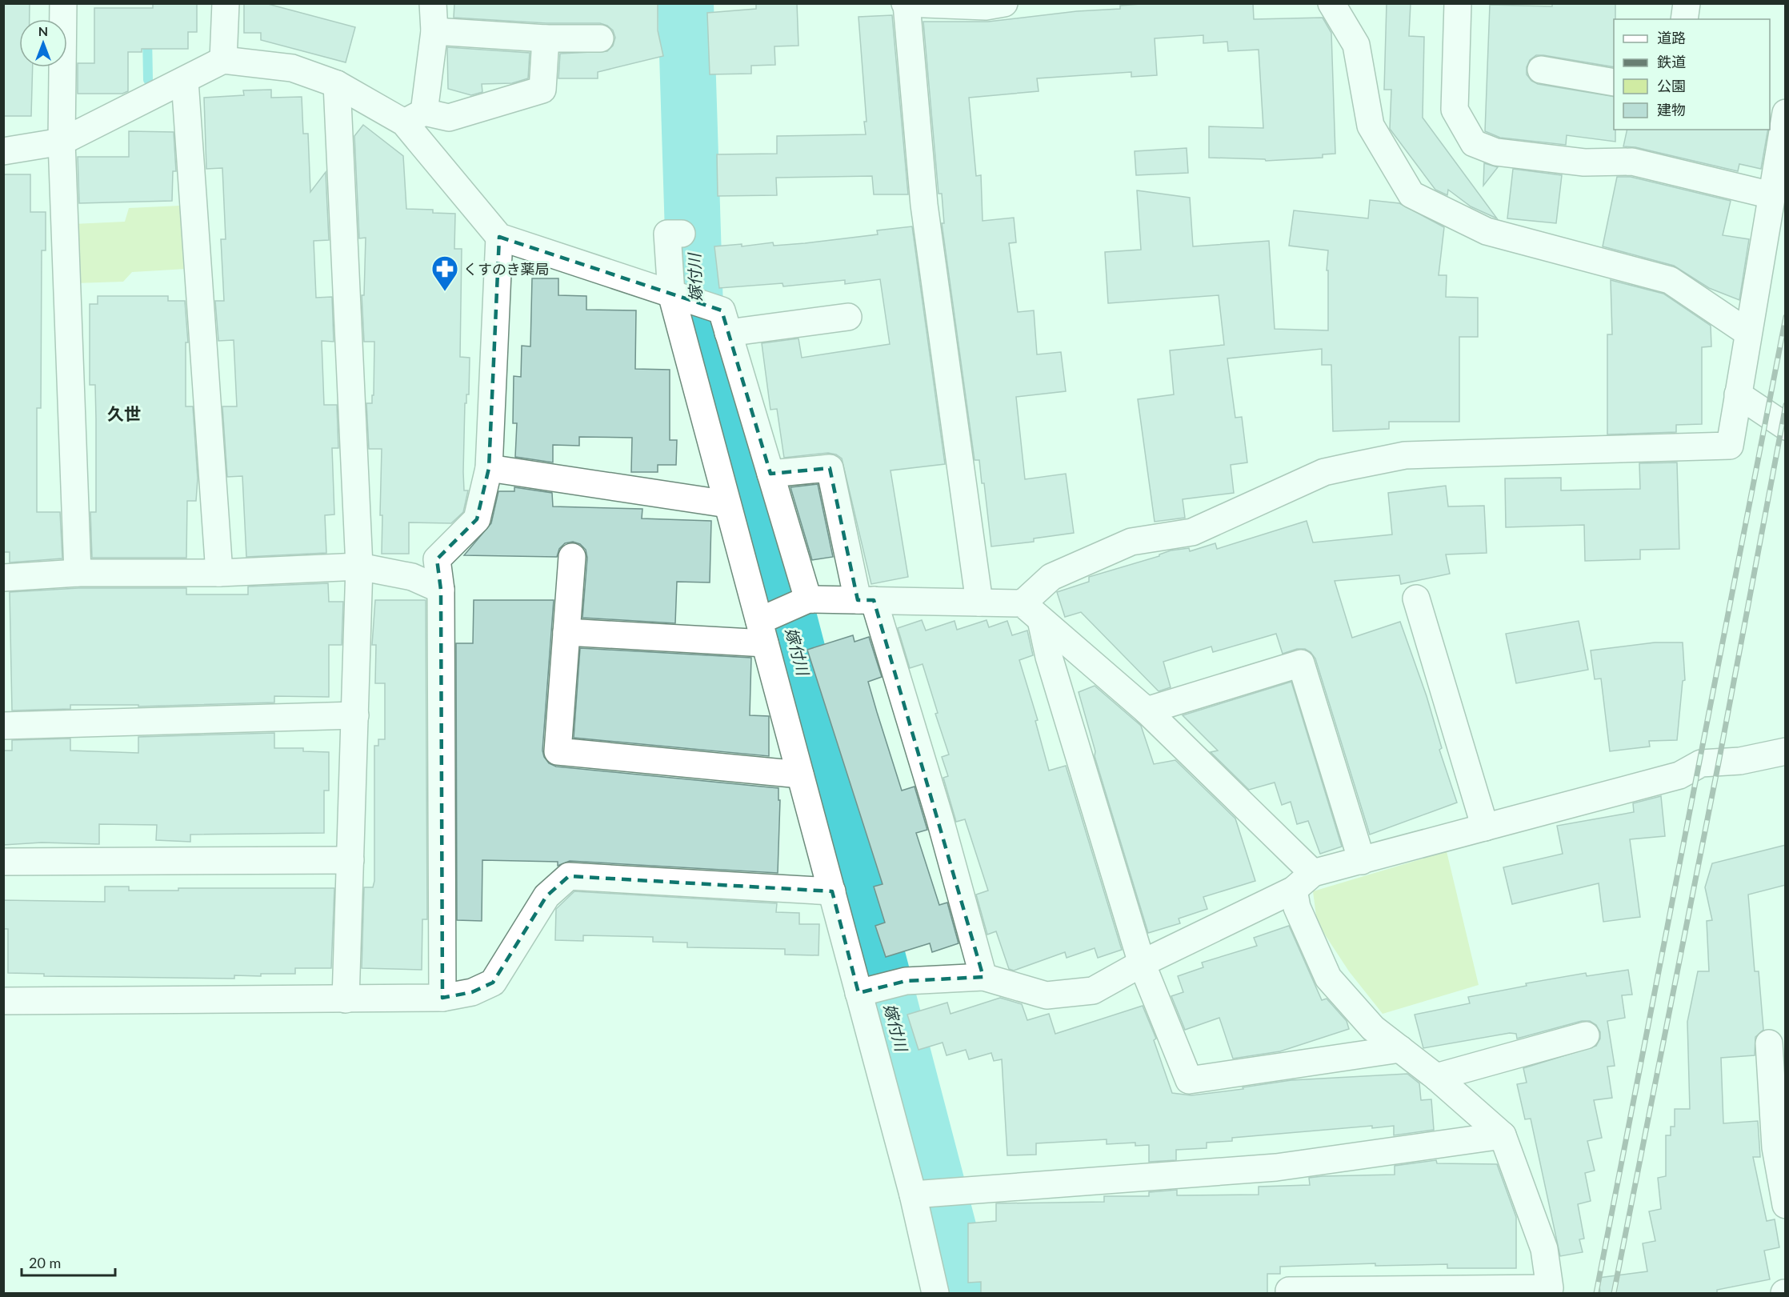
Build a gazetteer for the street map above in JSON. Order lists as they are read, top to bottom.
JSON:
{
  "districts": ["久世"],
  "water": ["嫁付川"],
  "places": {
    "pharmacy": ["くすのき薬局"]
  },
  "legend": [
    "道路",
    "鉄道",
    "公園",
    "建物"
  ],
  "scale_bar": "20 m",
  "north": "top"
}
